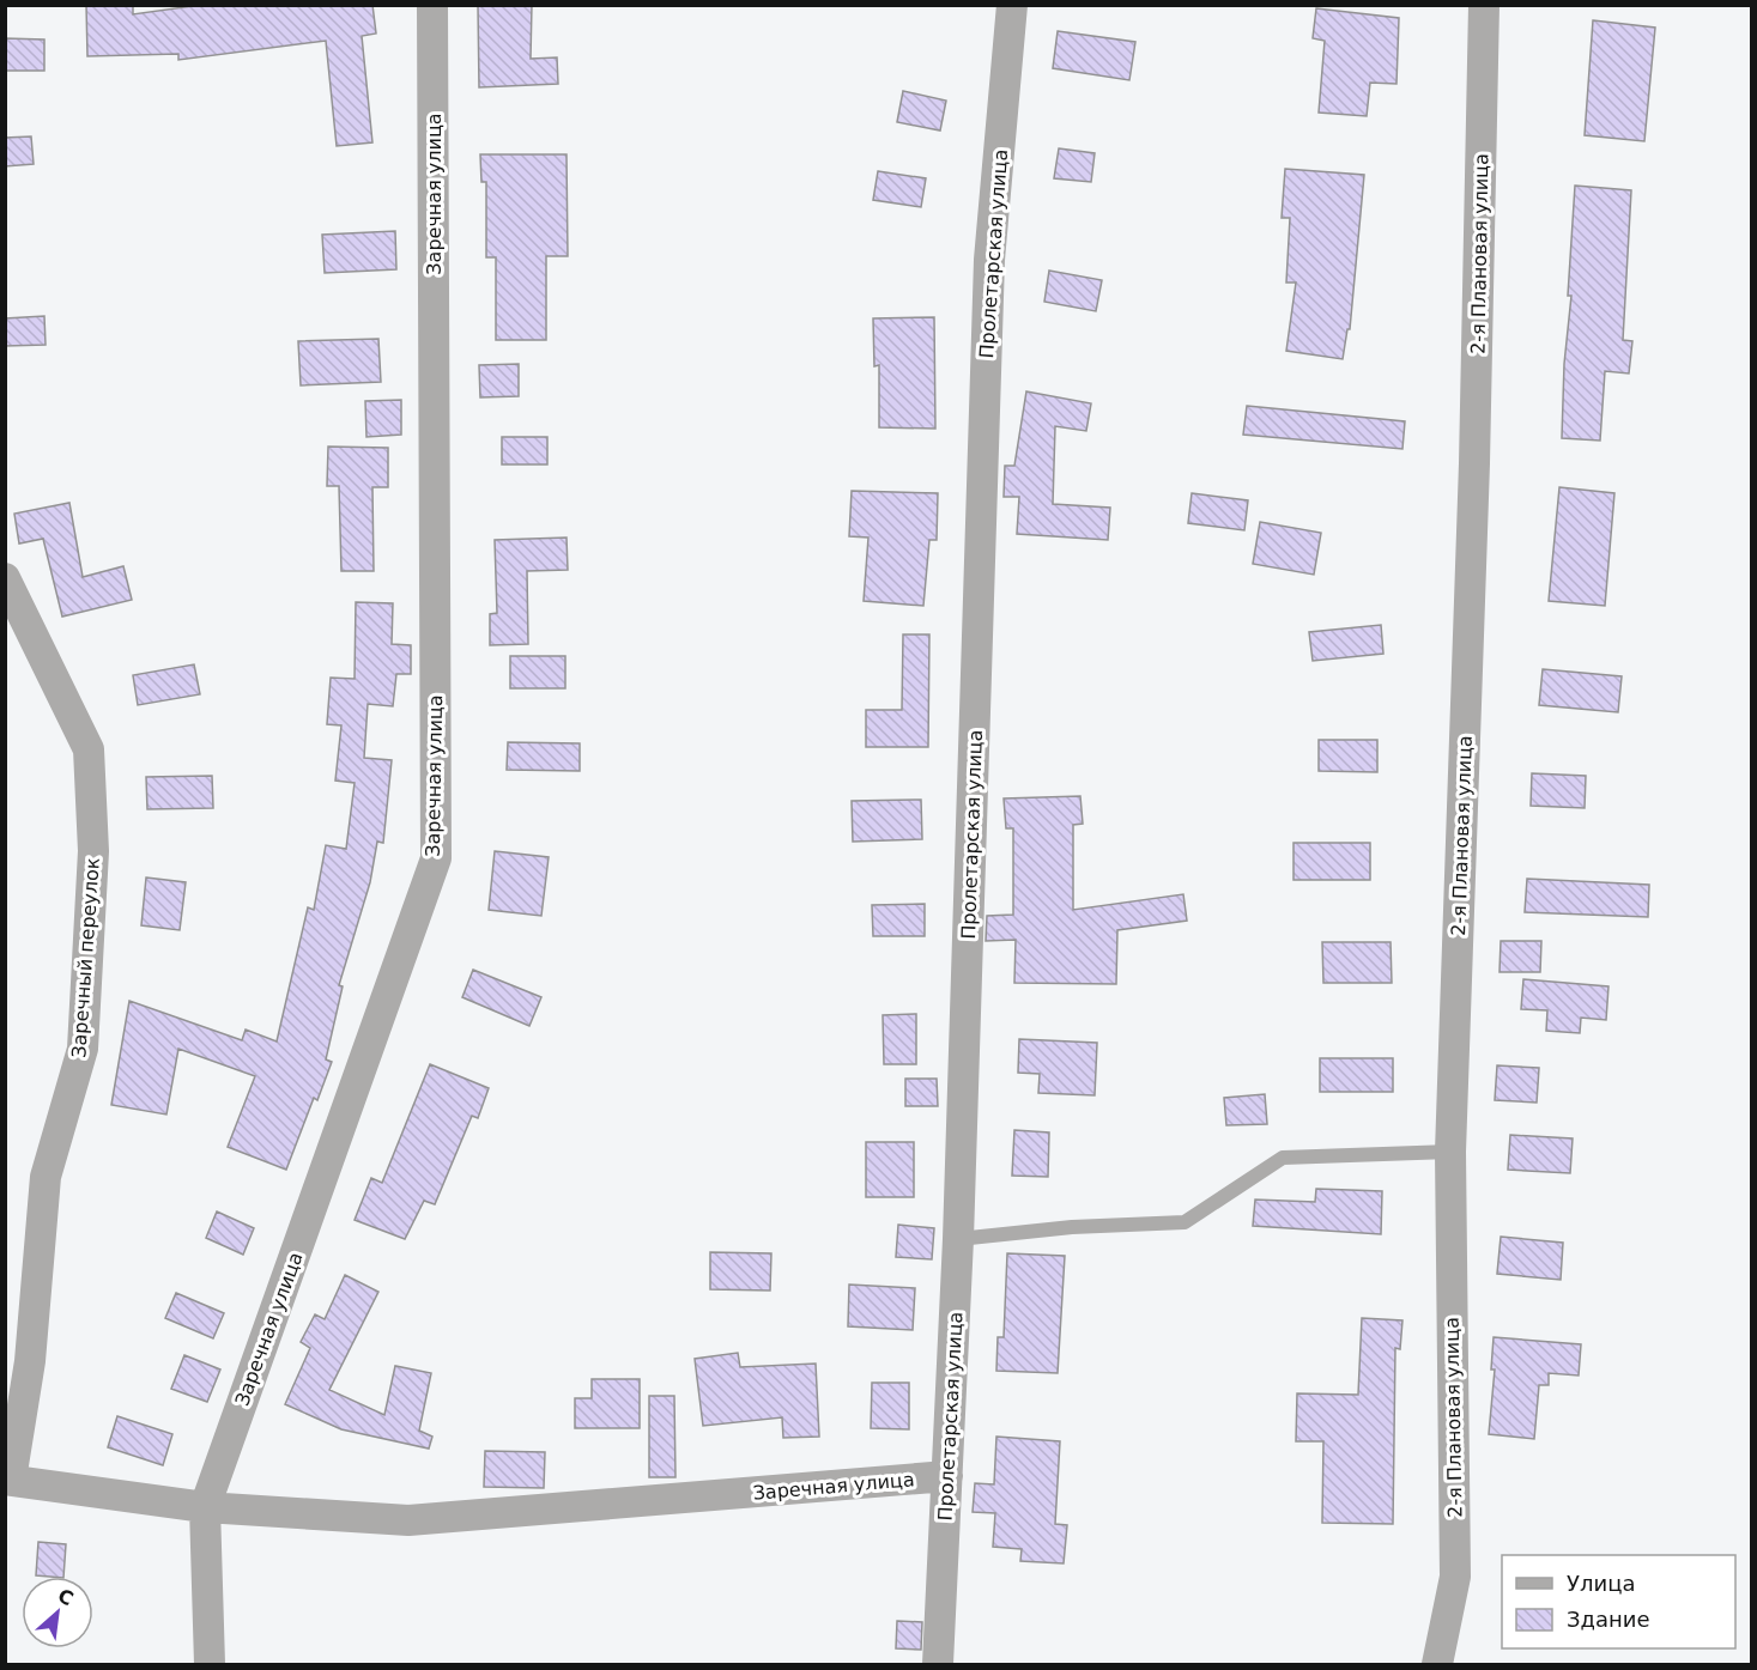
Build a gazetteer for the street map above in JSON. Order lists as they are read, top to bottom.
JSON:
{
  "streets": {
    "street": [
      "Заречная улица",
      "Пролетарская улица",
      "2-я Плановая улица",
      "Заречный переулок"
    ]
  },
  "crossings": [
    ["Заречная улица", "Пролетарская улица"],
    ["Заречная улица", "Заречный переулок"]
  ],
  "legend": ["Улица", "Здание"],
  "north": "top right"
}
